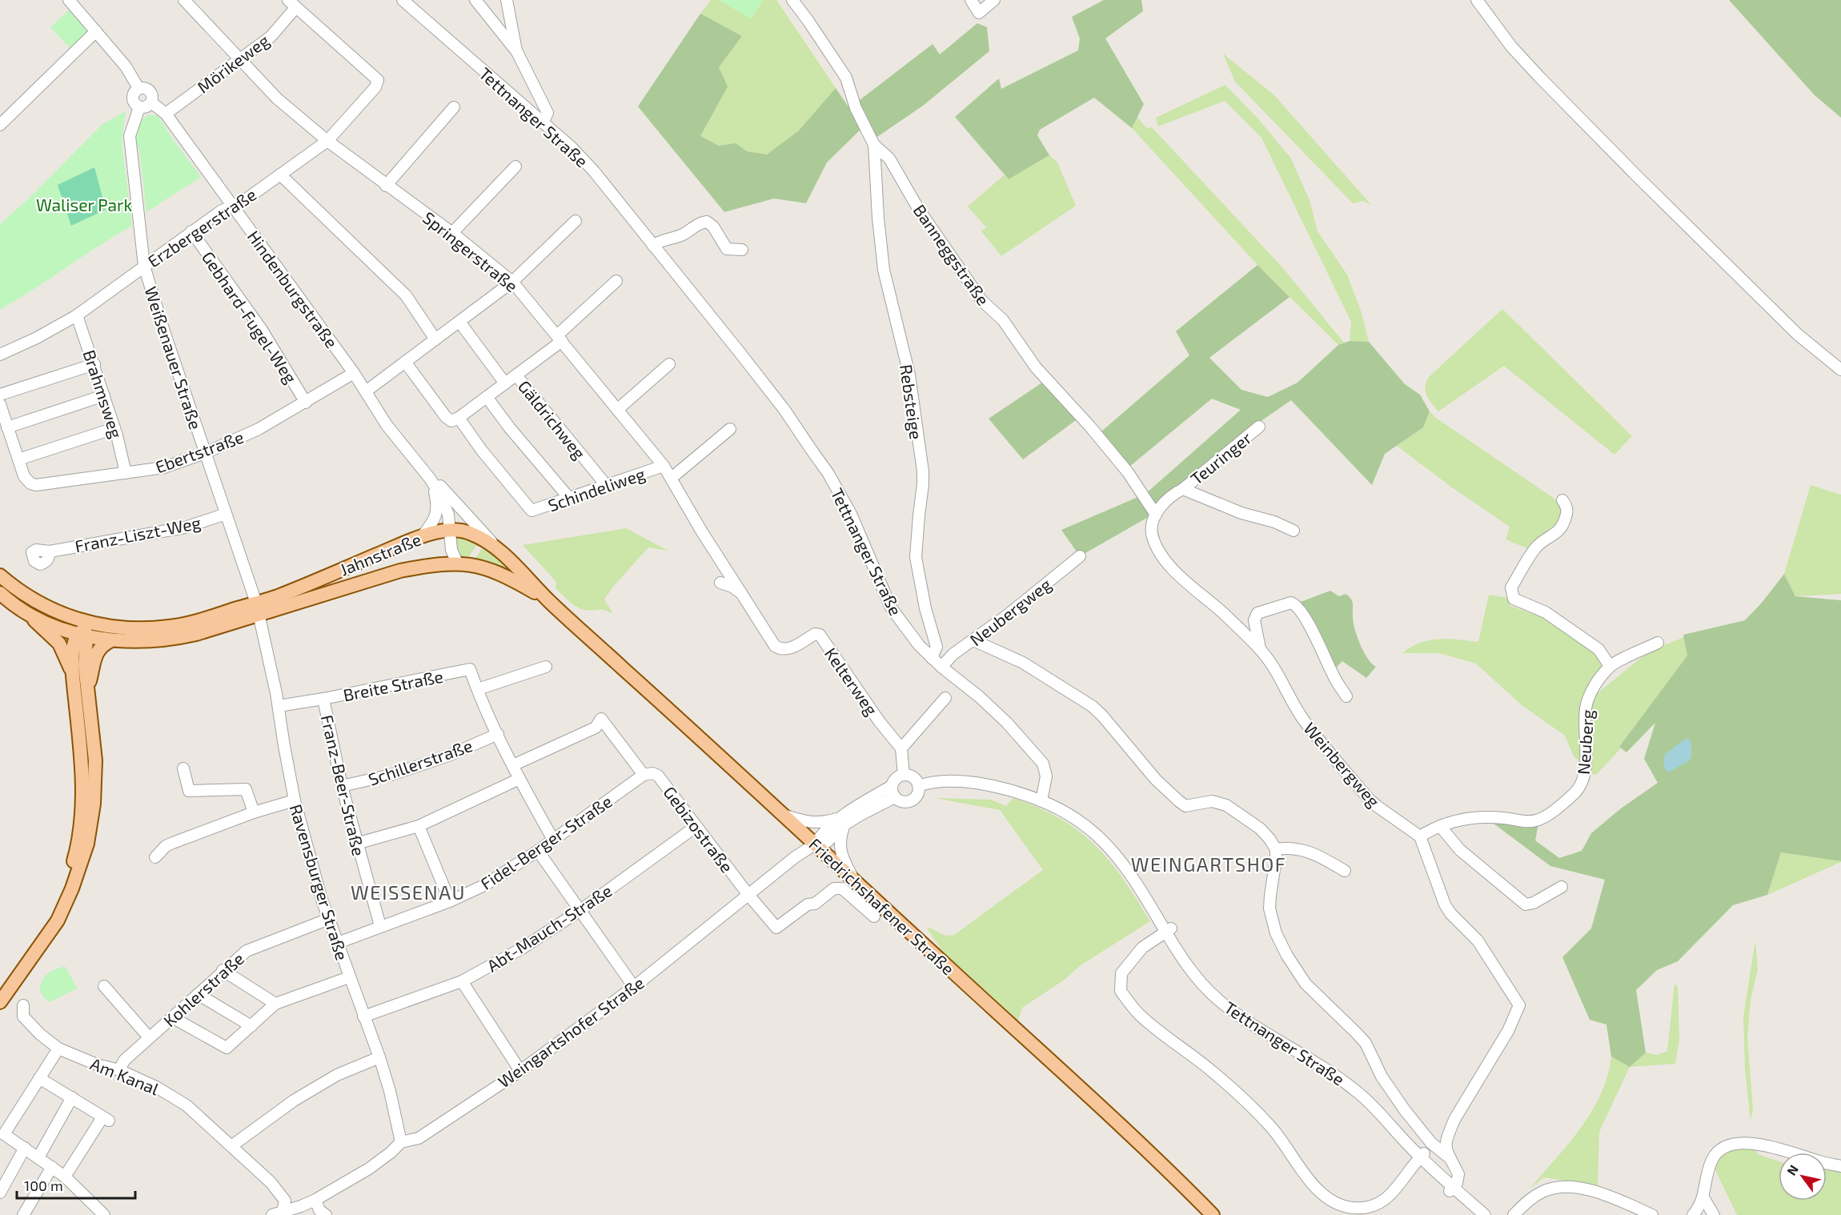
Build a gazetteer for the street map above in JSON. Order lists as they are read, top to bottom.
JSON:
{
  "streets": {
    "main road": ["Jahnstraße", "Friedrichshafener Straße"],
    "street": [
      "Mörikeweg",
      "Tettnanger Straße",
      "Erzbergerstraße",
      "Springerstraße",
      "Banneggstraße",
      "Hindenburgstraße",
      "Gebhard-Fugel-Weg",
      "Weißenauer Straße",
      "Brahmsweg",
      "Rebsteige",
      "Gäldrichweg",
      "Ebertstraße",
      "Teuringer",
      "Schindeliweg",
      "Franz-Liszt-Weg",
      "Neubergweg",
      "Kelterweg",
      "Breite Straße",
      "Neuberg",
      "Schillerstraße",
      "Weinbergweg",
      "Franz-Beer-Straße",
      "Gebizostraße",
      "Fidel-Berger-Straße",
      "Ravensburger Straße",
      "Abt-Mauch-Straße",
      "Kohlerstraße",
      "Weingartshofer Straße",
      "Am Kanal"
    ]
  },
  "crossings": [
    ["Mörikeweg", "Erzbergerstraße"],
    ["Mörikeweg", "Springerstraße"],
    ["Mörikeweg", "Hindenburgstraße"],
    ["Tettnanger Straße", "Rebsteige"],
    ["Tettnanger Straße", "Neubergweg"],
    ["Erzbergerstraße", "Springerstraße"],
    ["Erzbergerstraße", "Hindenburgstraße"],
    ["Erzbergerstraße", "Gebhard-Fugel-Weg"],
    ["Erzbergerstraße", "Weißenauer Straße"],
    ["Erzbergerstraße", "Brahmsweg"],
    ["Springerstraße", "Schindeliweg"],
    ["Springerstraße", "Kelterweg"],
    ["Banneggstraße", "Rebsteige"],
    ["Banneggstraße", "Weinbergweg"],
    ["Hindenburgstraße", "Weißenauer Straße"],
    ["Hindenburgstraße", "Ebertstraße"],
    ["Hindenburgstraße", "Jahnstraße"],
    ["Hindenburgstraße", "Friedrichshafener Straße"],
    ["Gebhard-Fugel-Weg", "Ebertstraße"],
    ["Weißenauer Straße", "Ebertstraße"],
    ["Weißenauer Straße", "Franz-Liszt-Weg"],
    ["Weißenauer Straße", "Jahnstraße"],
    ["Weißenauer Straße", "Ravensburger Straße"],
    ["Brahmsweg", "Ebertstraße"],
    ["Gäldrichweg", "Schindeliweg"],
    ["Jahnstraße", "Ravensburger Straße"],
    ["Jahnstraße", "Friedrichshafener Straße"],
    ["Breite Straße", "Franz-Beer-Straße"],
    ["Breite Straße", "Ravensburger Straße"],
    ["Neuberg", "Weinbergweg"],
    ["Schillerstraße", "Franz-Beer-Straße"],
    ["Franz-Beer-Straße", "Fidel-Berger-Straße"],
    ["Gebizostraße", "Fidel-Berger-Straße"],
    ["Gebizostraße", "Abt-Mauch-Straße"],
    ["Gebizostraße", "Weingartshofer Straße"],
    ["Fidel-Berger-Straße", "Ravensburger Straße"],
    ["Ravensburger Straße", "Abt-Mauch-Straße"],
    ["Ravensburger Straße", "Kohlerstraße"],
    ["Ravensburger Straße", "Weingartshofer Straße"],
    ["Friedrichshafener Straße", "Weingartshofer Straße"],
    ["Kohlerstraße", "Am Kanal"],
    ["Weingartshofer Straße", "Am Kanal"]
  ],
  "districts": ["WEINGARTSHOF", "WEISSENAU"],
  "parks": ["Waliser Park"],
  "scale_bar": "100 m",
  "north": "top left"
}
